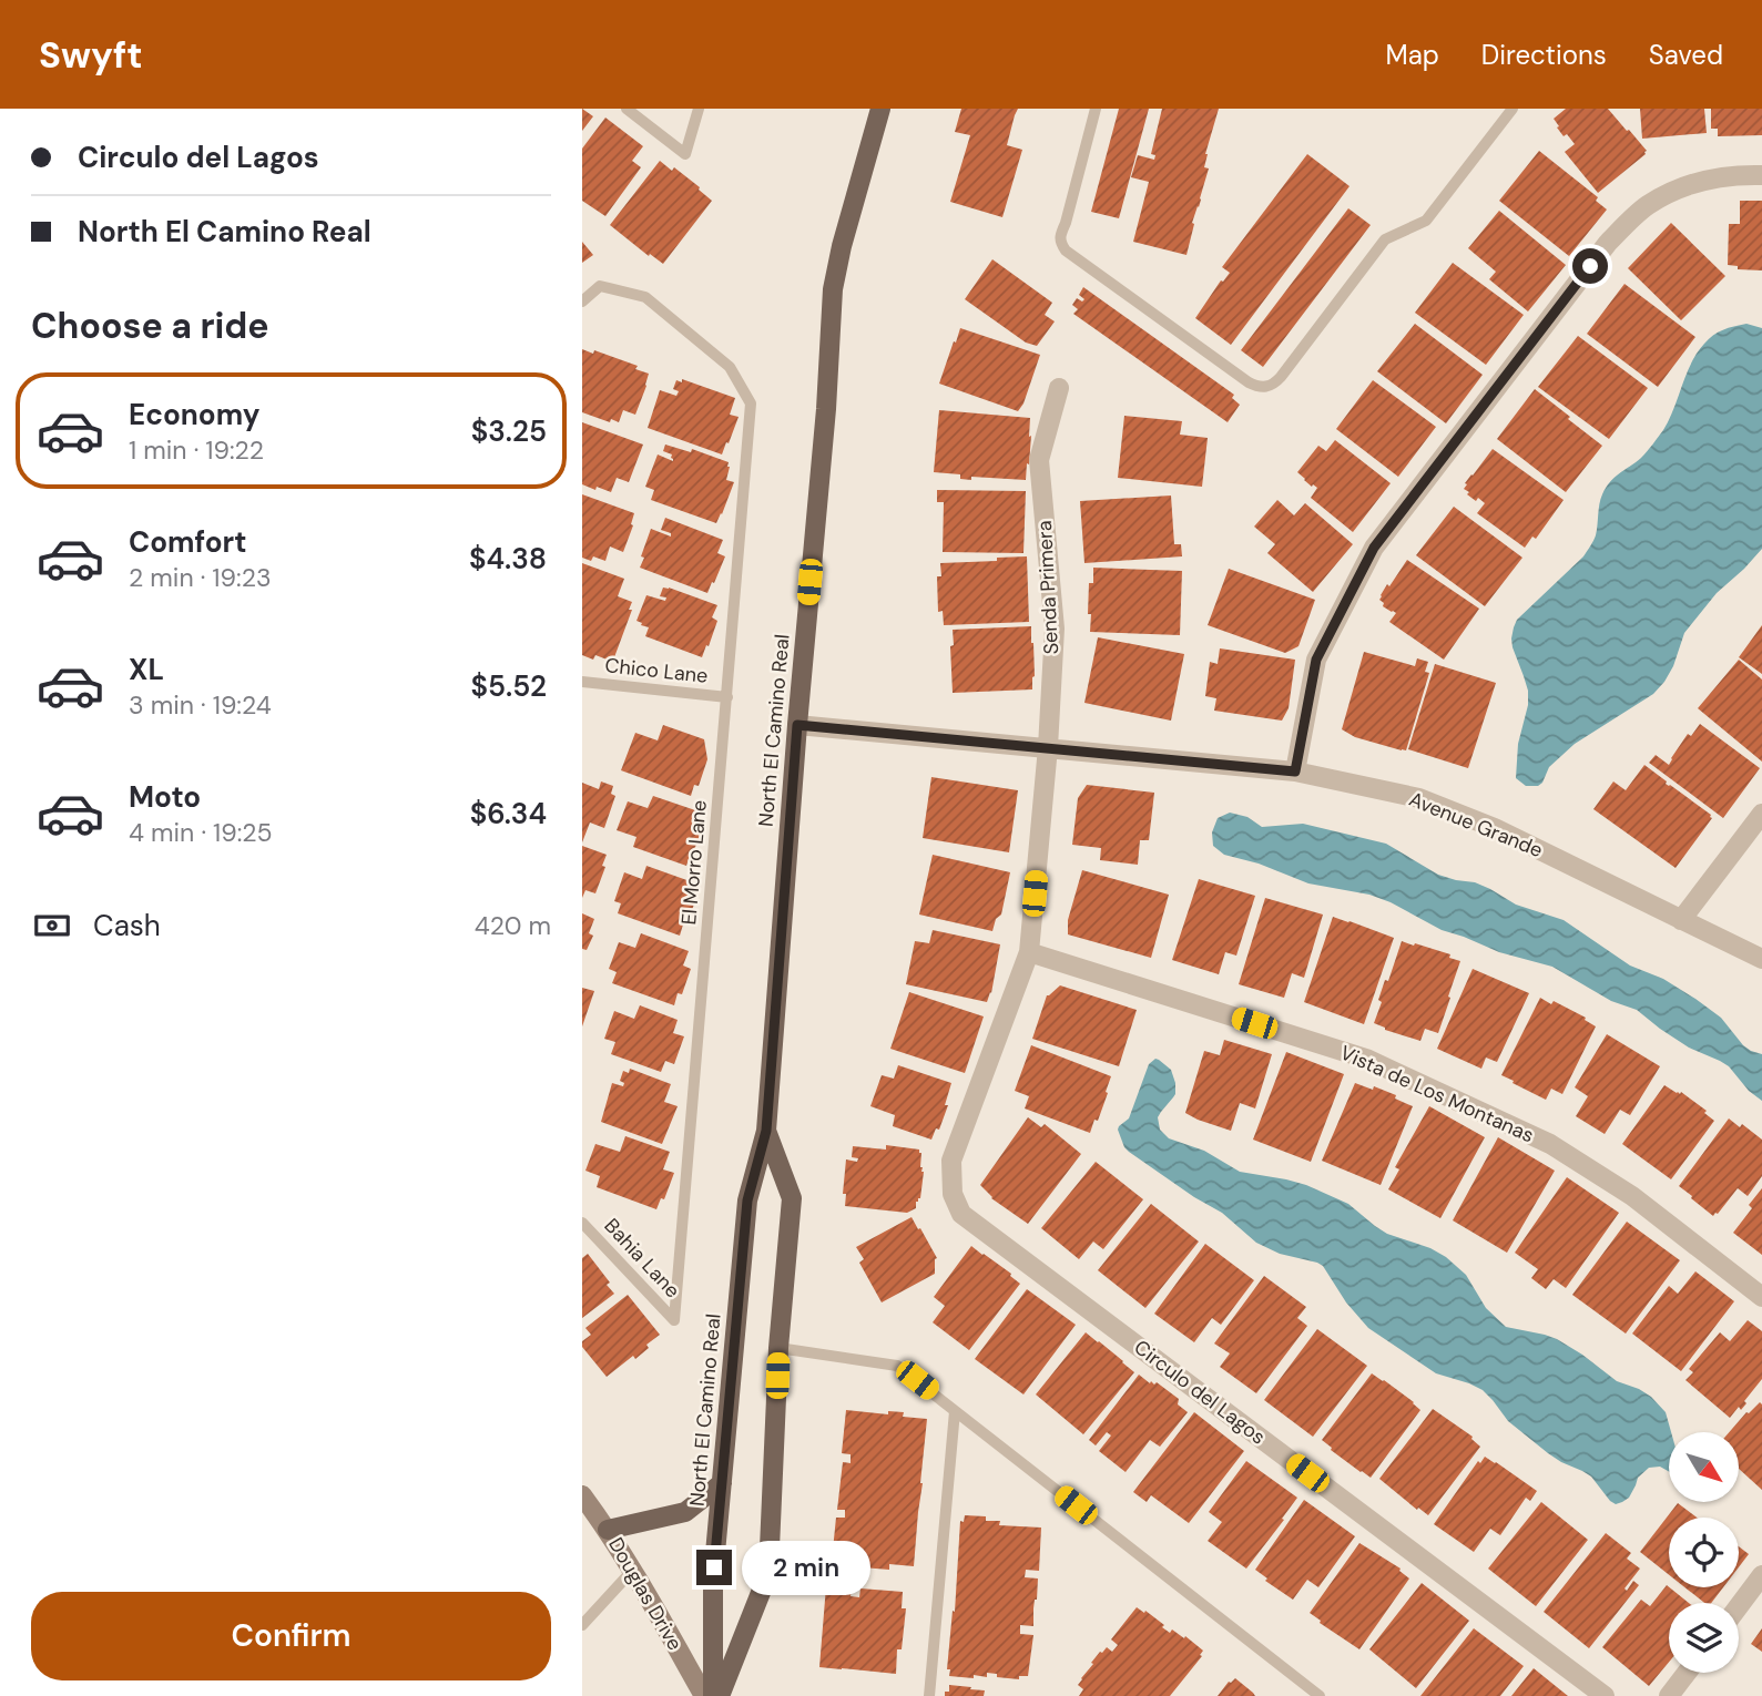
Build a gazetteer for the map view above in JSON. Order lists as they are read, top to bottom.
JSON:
{
  "streets": {
    "main road": ["North El Camino Real", "Douglas Drive"],
    "street": [
      "Senda Primera",
      "Avenue Grande",
      "Vista de Los Montanas",
      "Circulo del Lagos"
    ],
    "lane": ["Chico Lane", "El Morro Lane", "Bahia Lane"]
  },
  "crossings": [
    ["Senda Primera", "Avenue Grande"],
    ["Senda Primera", "Vista de Los Montanas"],
    ["Senda Primera", "Circulo del Lagos"],
    ["Chico Lane", "El Morro Lane"],
    ["North El Camino Real", "Avenue Grande"],
    ["El Morro Lane", "Bahia Lane"]
  ],
  "north": "bottom right",
  "page": {
    "header": "Swyft",
    "nav": ["Map", "Directions", "Saved"],
    "banner": ["Circulo del Lagos", "North El Camino Real"],
    "heading": "Choose a ride",
    "list": [
      {
        "name": "Economy",
        "note": "1 min · 19:22",
        "value": "$3.25"
      },
      {
        "name": "Comfort",
        "note": "2 min · 19:23",
        "value": "$4.38"
      },
      {
        "name": "XL",
        "note": "3 min · 19:24",
        "value": "$5.52"
      },
      {
        "name": "Moto",
        "note": "4 min · 19:25",
        "value": "$6.34"
      }
    ],
    "pay": ["Cash", "420 m"],
    "bubble": "2 min",
    "buttons": "Confirm"
  }
}
